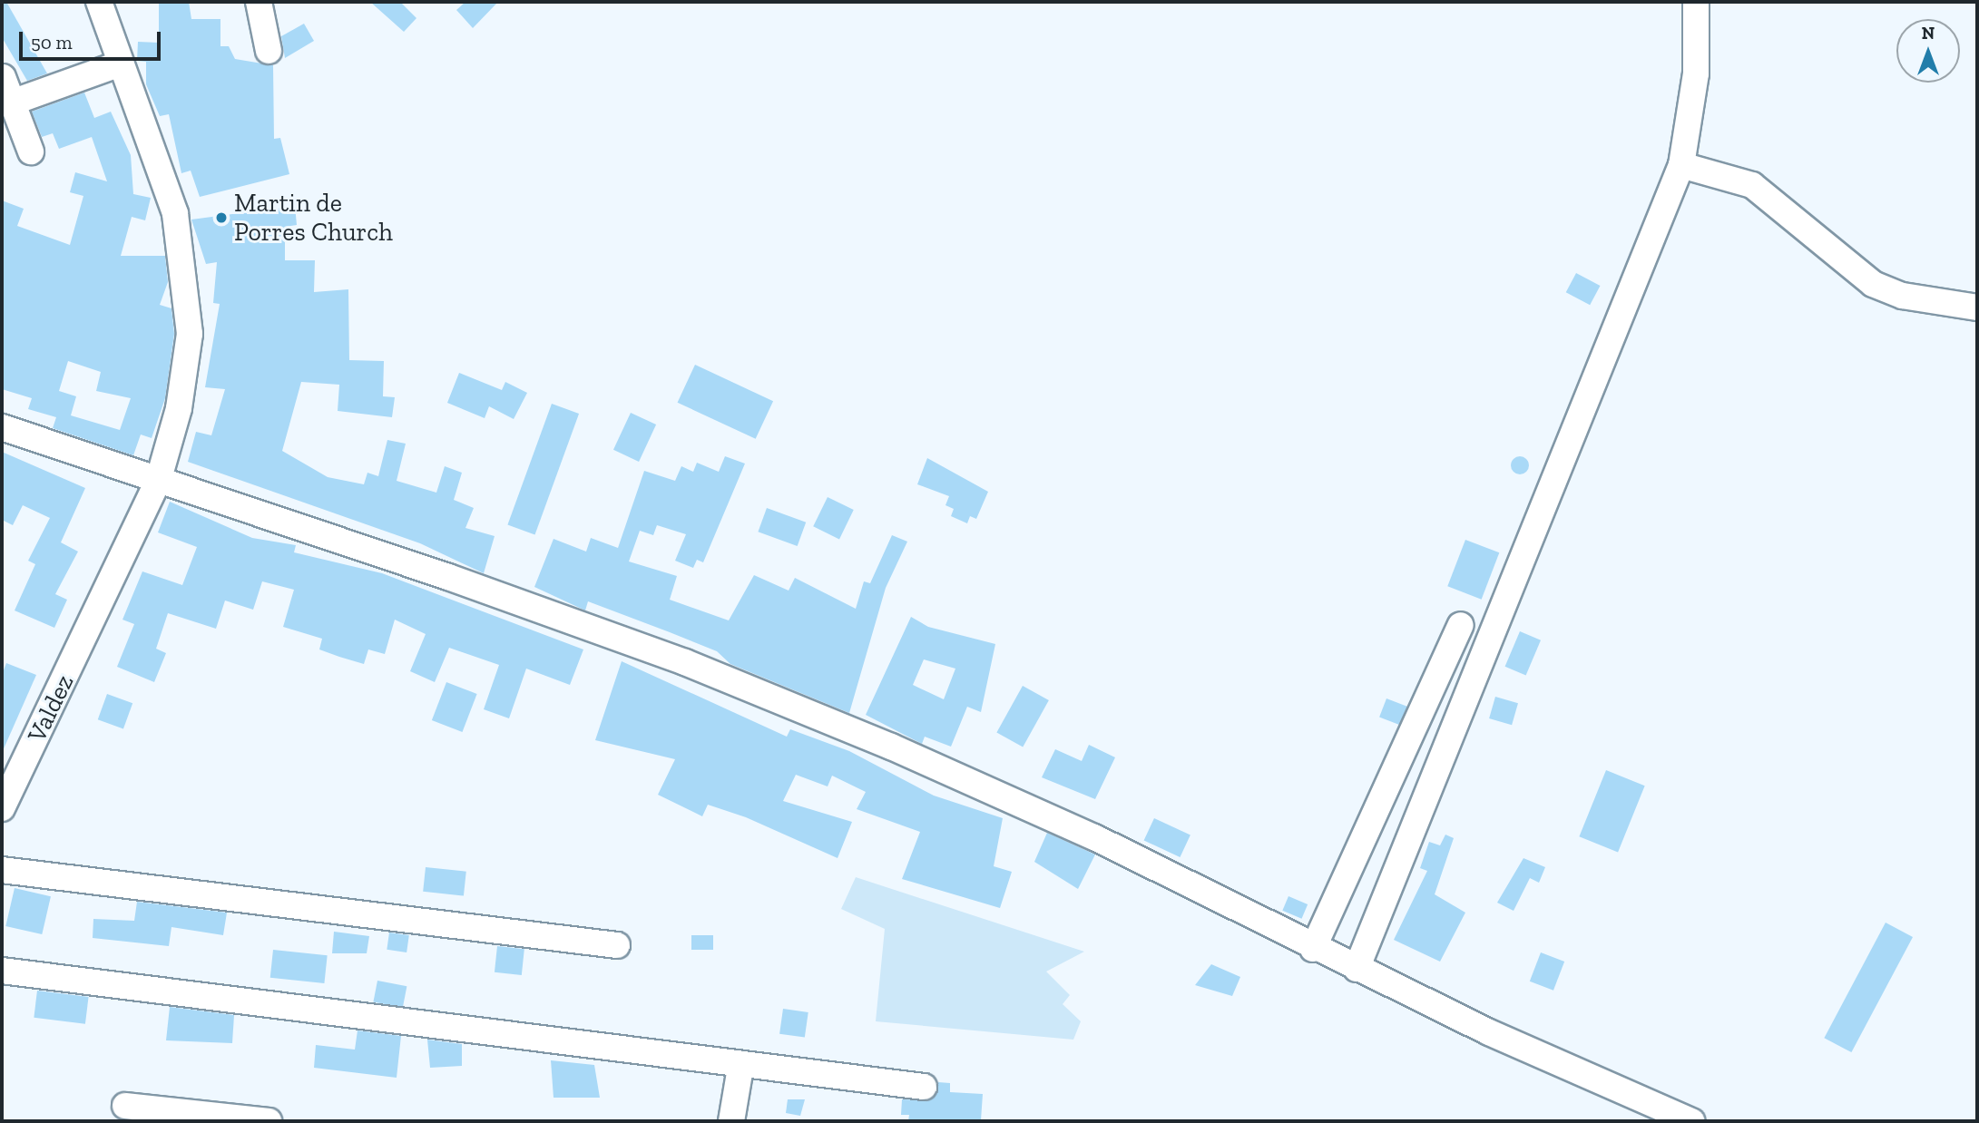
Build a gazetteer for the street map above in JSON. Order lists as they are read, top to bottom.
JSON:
{
  "streets": {
    "street": ["Valdez"]
  },
  "places": ["Martin de Porres Church"],
  "scale_bar": "50 m",
  "north": "top"
}
